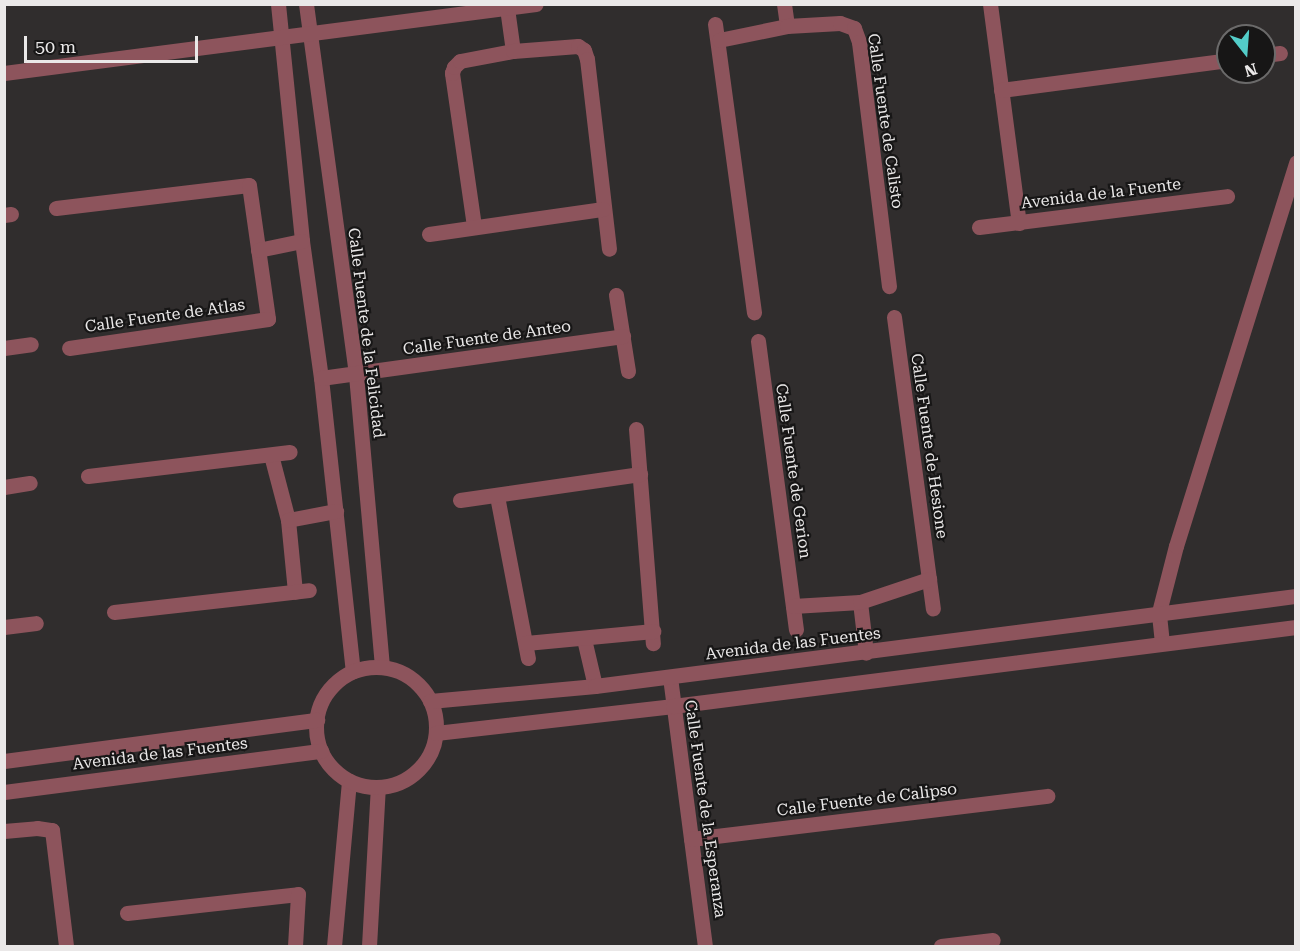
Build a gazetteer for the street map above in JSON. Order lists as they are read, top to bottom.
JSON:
{
  "streets": {
    "street": [
      "Calle Fuente de Calisto",
      "Avenida de la Fuente",
      "Calle Fuente de Atlas",
      "Calle Fuente de la Felicidad",
      "Calle Fuente de Anteo",
      "Calle Fuente de Hesione",
      "Calle Fuente de Gerion",
      "Avenida de las Fuentes",
      "Calle Fuente de Calipso",
      "Calle Fuente de la Esperanza"
    ]
  },
  "crossings": [
    ["Calle Fuente de la Felicidad", "Calle Fuente de Anteo"],
    ["Calle Fuente de la Felicidad", "Avenida de las Fuentes"],
    ["Avenida de las Fuentes", "Calle Fuente de la Esperanza"],
    ["Calle Fuente de Calipso", "Calle Fuente de la Esperanza"]
  ],
  "scale_bar": "50 m",
  "north": "bottom"
}
